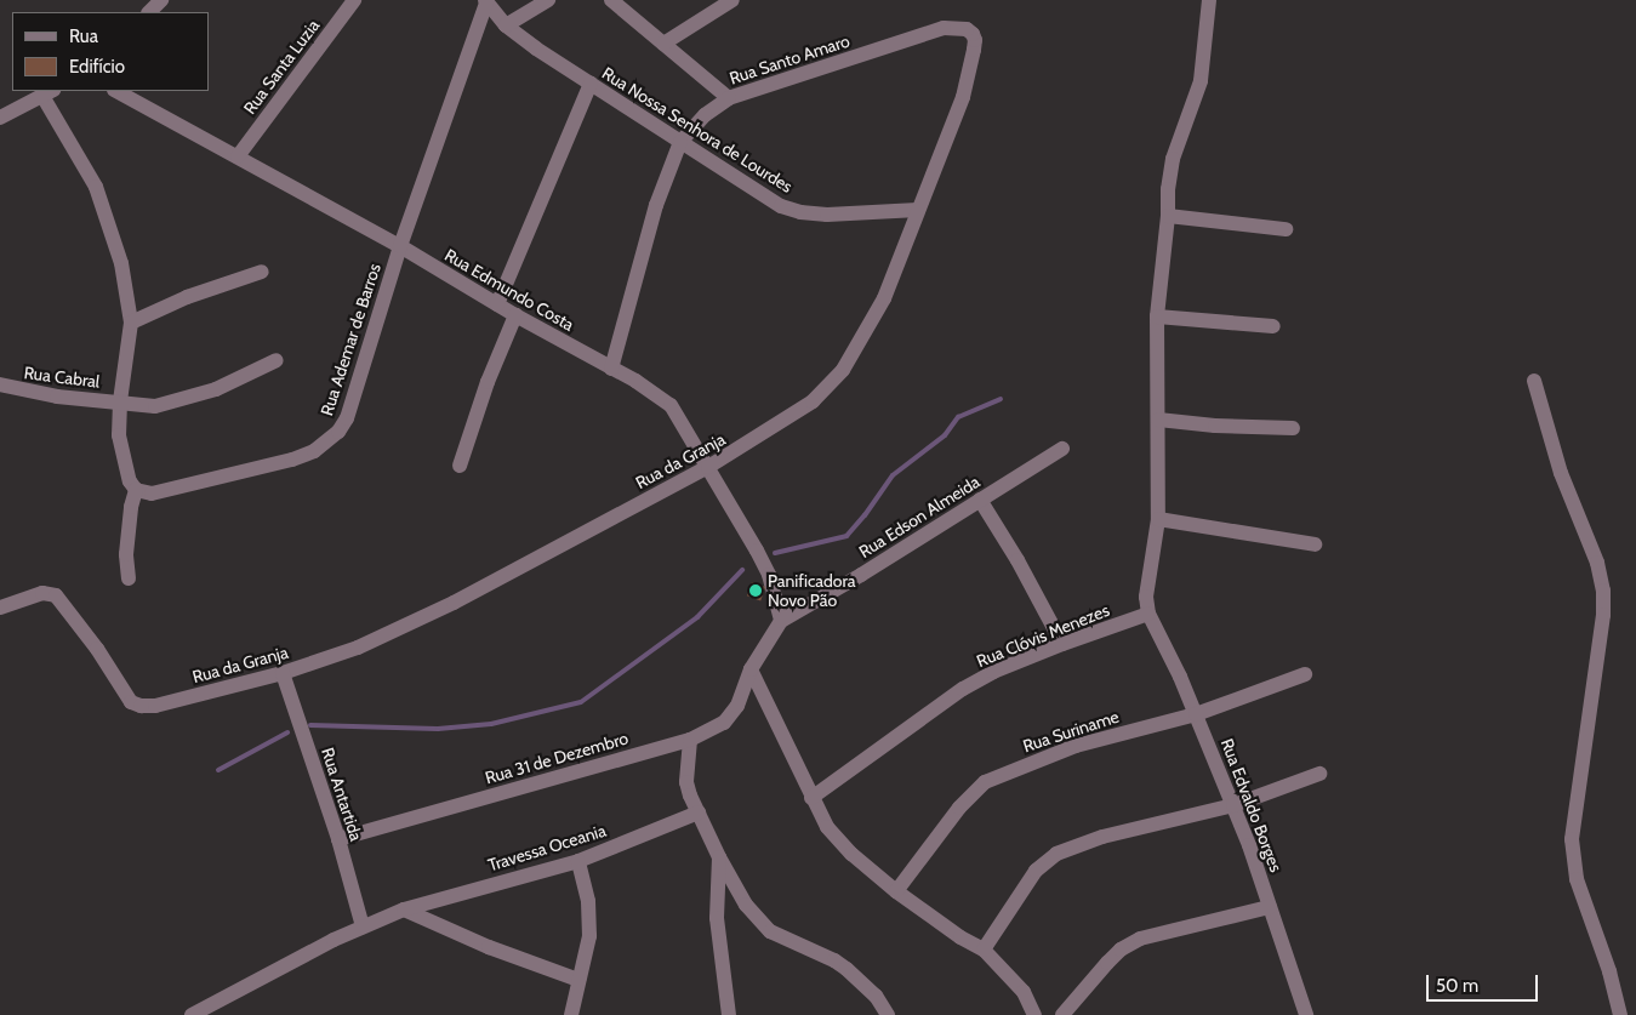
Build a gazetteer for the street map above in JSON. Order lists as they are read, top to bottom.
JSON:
{
  "streets": {
    "street": [
      "Rua Santo Amaro",
      "Rua Santa Luzia",
      "Rua Nossa Senhora de Lourdes",
      "Rua Edmundo Costa",
      "Rua Ademar de Barros",
      "Rua Cabral",
      "Rua da Granja",
      "Rua Edson Almeida",
      "Rua Clóvis Menezes",
      "Rua Suriname",
      "Rua 31 de Dezembro",
      "Rua Antartida",
      "Rua Edvaldo Borges",
      "Travessa Oceania"
    ]
  },
  "crossings": [
    ["Rua Santo Amaro", "Rua Nossa Senhora de Lourdes"],
    ["Rua Santo Amaro", "Rua Edmundo Costa"],
    ["Rua Santo Amaro", "Rua da Granja"],
    ["Rua Santa Luzia", "Rua Edmundo Costa"],
    ["Rua Nossa Senhora de Lourdes", "Rua Ademar de Barros"],
    ["Rua Nossa Senhora de Lourdes", "Rua da Granja"],
    ["Rua Edmundo Costa", "Rua Ademar de Barros"],
    ["Rua Edmundo Costa", "Rua da Granja"],
    ["Rua Edmundo Costa", "Rua Edson Almeida"],
    ["Rua da Granja", "Rua Antartida"],
    ["Rua Edson Almeida", "Rua 31 de Dezembro"],
    ["Rua Clóvis Menezes", "Rua Edvaldo Borges"],
    ["Rua Suriname", "Rua Edvaldo Borges"],
    ["Rua 31 de Dezembro", "Rua Antartida"]
  ],
  "places": ["Panificadora Novo Pão"],
  "legend": ["Rua", "Edifício"],
  "scale_bar": "50 m"
}
